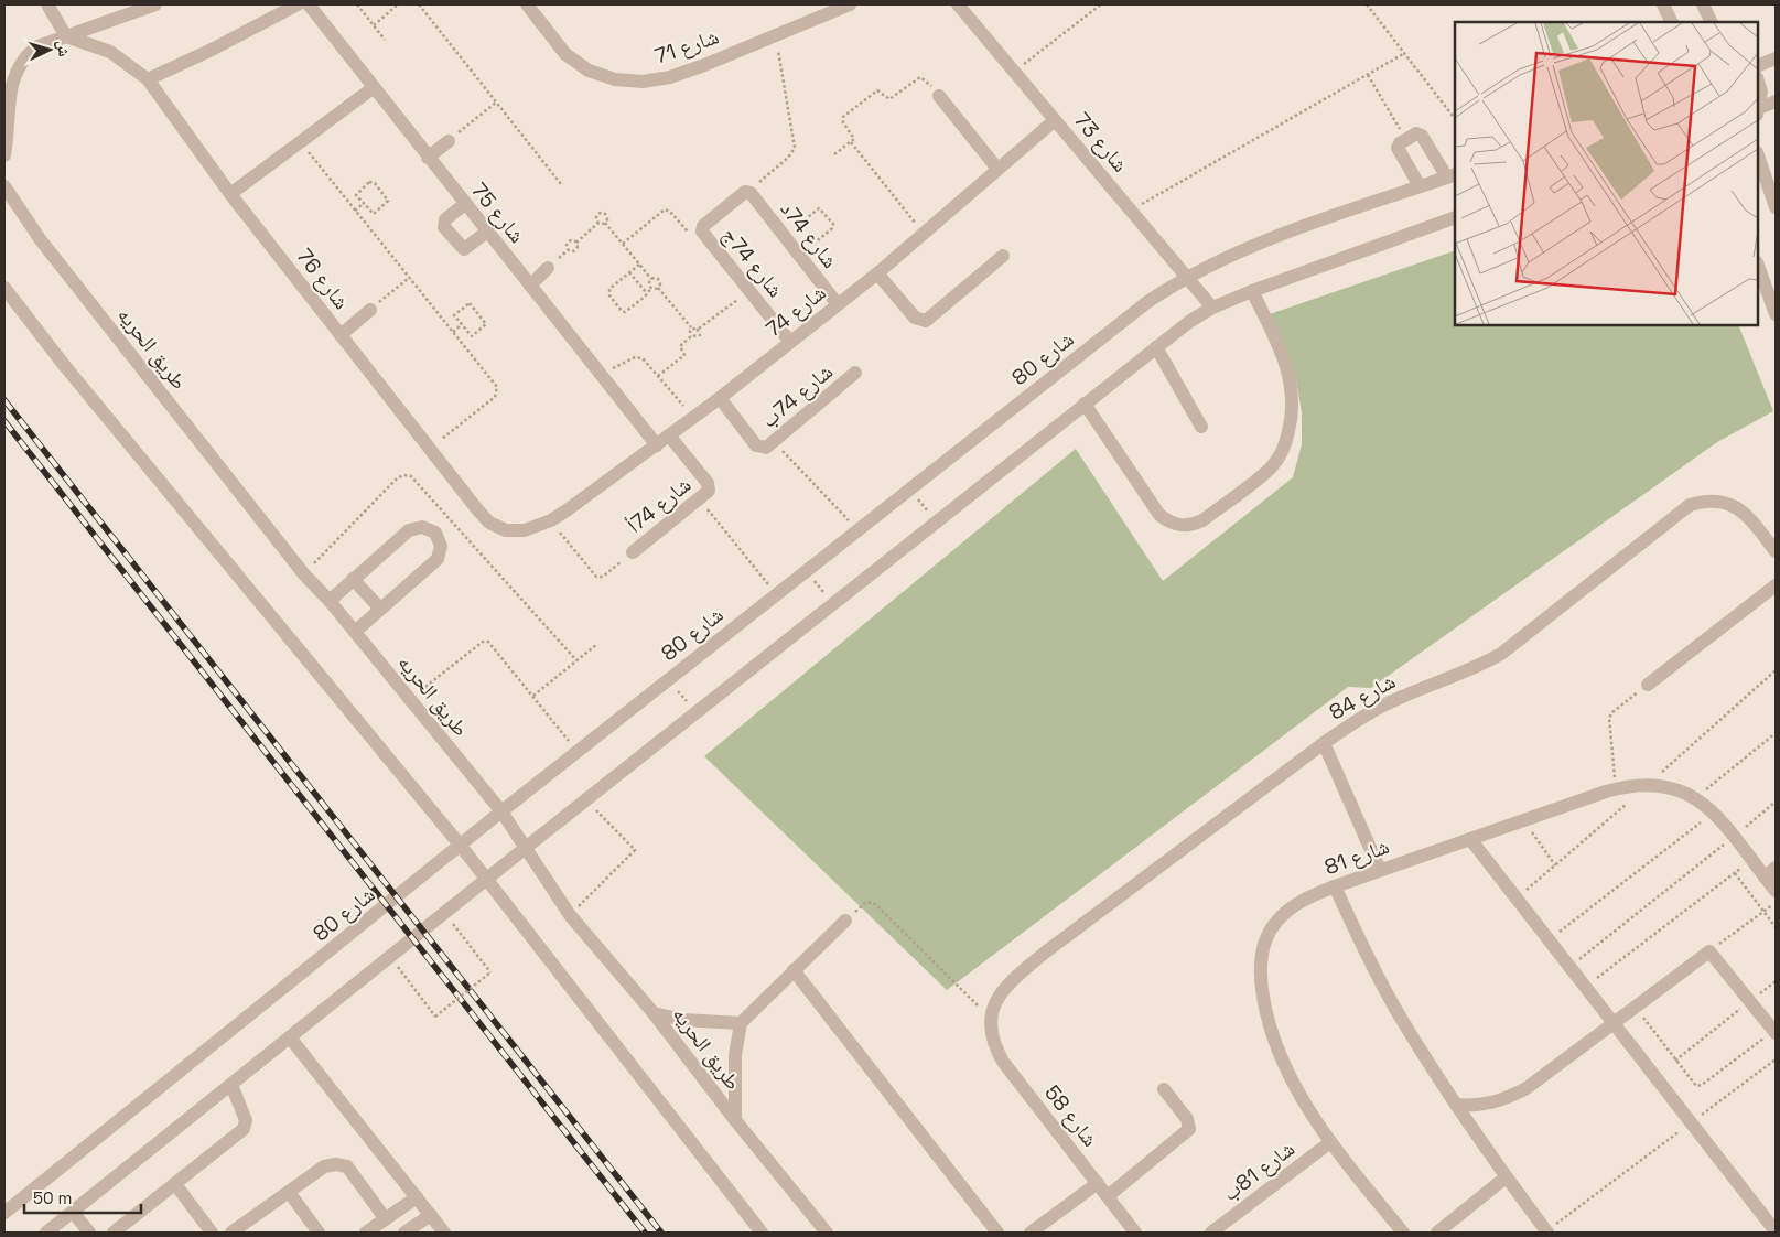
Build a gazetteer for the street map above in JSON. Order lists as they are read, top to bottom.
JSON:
{
  "streets": {
    "street": [
      "شارع 71",
      "شارع 73",
      "شارع 75",
      "شارع 74د",
      "شارع 74ج",
      "شارع 76",
      "شارع 74",
      "طريق الحريه",
      "شارع 80",
      "شارع 74ب",
      "شارع 74أ",
      "شارع 84",
      "شارع 81",
      "شارع 58",
      "شارع 81ب"
    ]
  },
  "crossings": [
    ["شارع 73", "شارع 74"],
    ["شارع 73", "شارع 80"],
    ["شارع 75", "شارع 74"],
    ["شارع 75", "شارع 74أ"],
    ["شارع 74د", "شارع 74ج"],
    ["شارع 74د", "شارع 74"],
    ["شارع 74ج", "شارع 74"],
    ["شارع 76", "شارع 74"],
    ["شارع 74", "شارع 74ب"],
    ["شارع 74", "شارع 74أ"],
    ["طريق الحريه", "شارع 80"],
    ["شارع 84", "شارع 58"],
    ["شارع 81", "شارع 81ب"]
  ],
  "scale_bar": "50 m",
  "north": "right"
}
